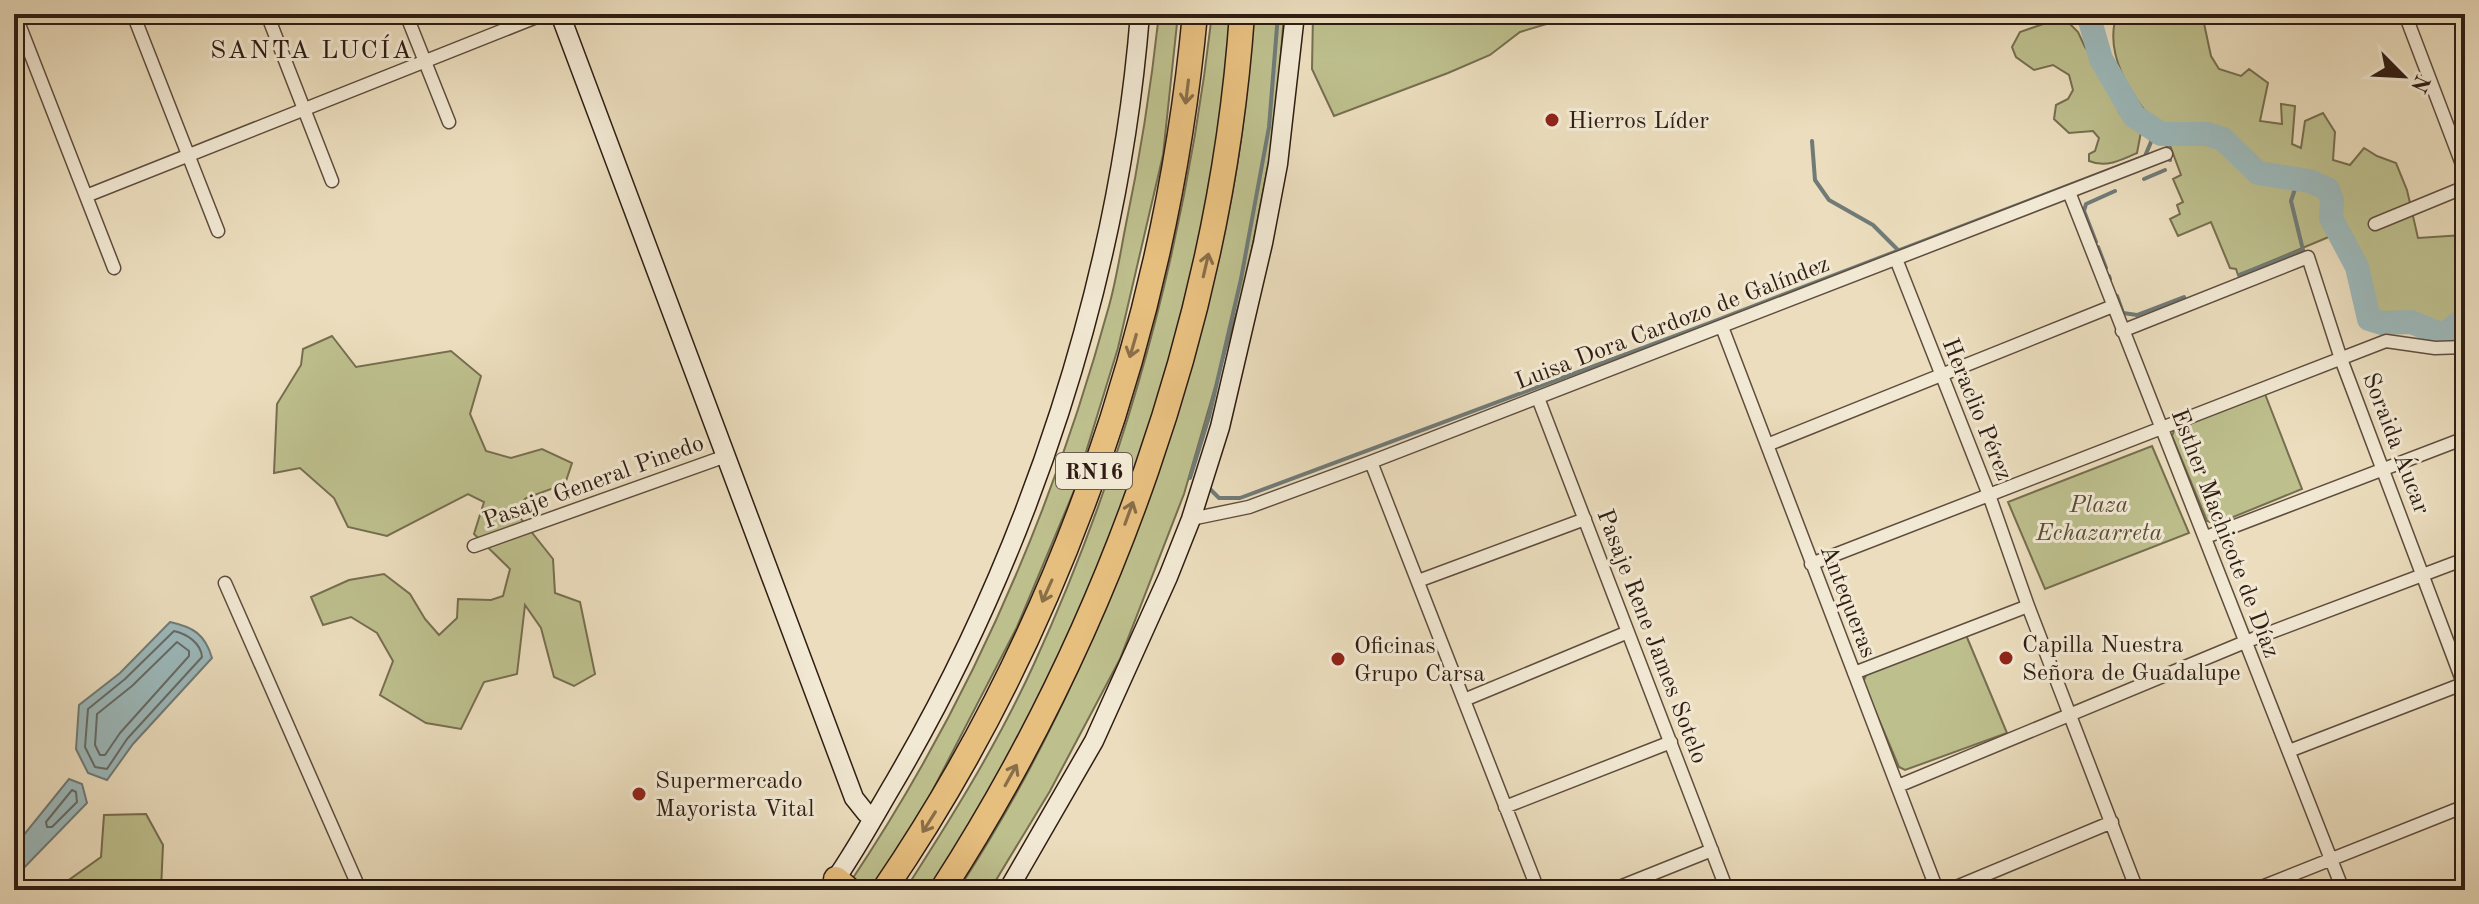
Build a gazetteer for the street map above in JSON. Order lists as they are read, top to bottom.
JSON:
{
  "streets": {
    "highway": ["RN16"],
    "street": [
      "Luisa Dora Cardozo de Galíndez",
      "Heraclio Pérez",
      "Soraida Áucar",
      "Pasaje General Pinedo",
      "Esther Machicote de Díaz",
      "Antequeras",
      "Pasaje Rene James Sotelo"
    ]
  },
  "crossings": [
    ["Luisa Dora Cardozo de Galíndez", "Heraclio Pérez"],
    ["Luisa Dora Cardozo de Galíndez", "Esther Machicote de Díaz"],
    ["Luisa Dora Cardozo de Galíndez", "Antequeras"],
    ["Luisa Dora Cardozo de Galíndez", "Pasaje Rene James Sotelo"],
    ["Soraida Áucar", "Esther Machicote de Díaz"]
  ],
  "districts": ["SANTA LUCÍA"],
  "parks": ["Plaza Echazarreta"],
  "places": [
    "Hierros Líder",
    "Capilla Nuestra Señora de Guadalupe",
    "Oficinas Grupo Carsa",
    "Supermercado Mayorista Vital"
  ],
  "north": "bottom right"
}
